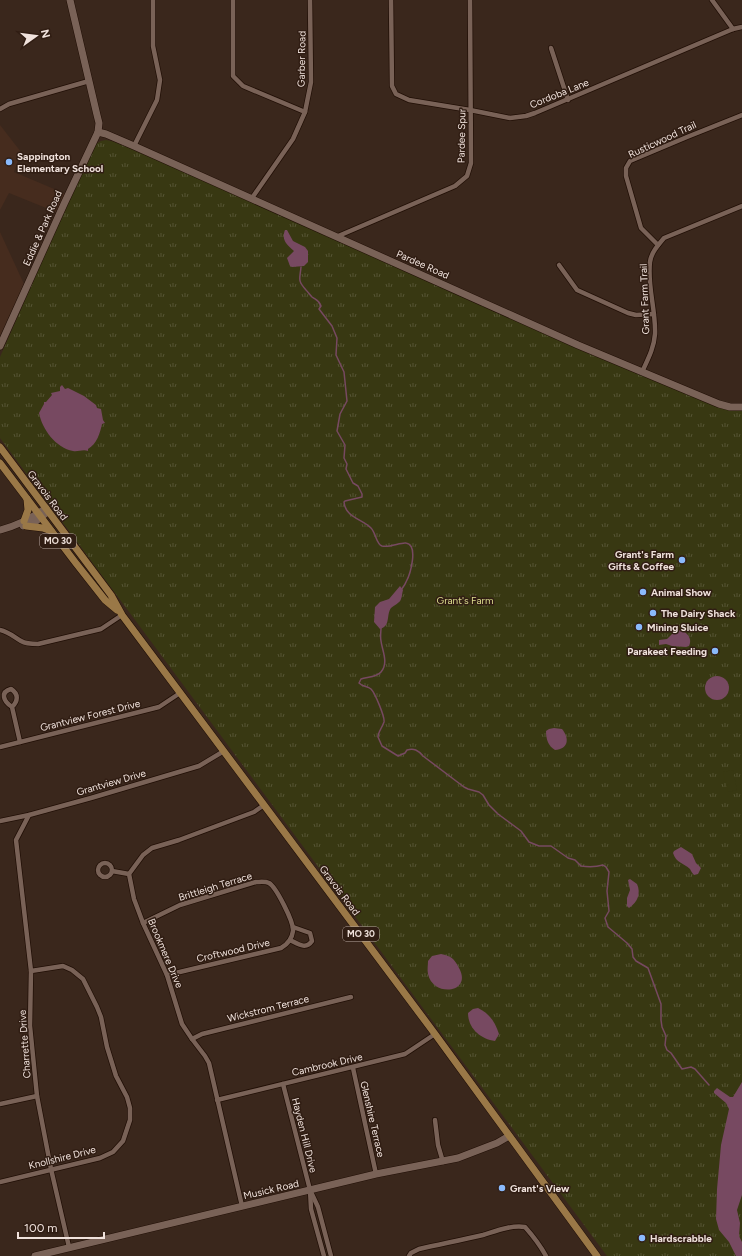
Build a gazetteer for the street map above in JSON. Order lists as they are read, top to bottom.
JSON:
{
  "streets": {
    "main road": ["Gravois Road", "MO 30"],
    "street": [
      "Garber Road",
      "Cordoba Lane",
      "Pardee Spur",
      "Rusticwood Trail",
      "Eddie & Park Road",
      "Pardee Road",
      "Grant Farm Trail",
      "Grantview Forest Drive",
      "Grantview Drive",
      "Brittleigh Terrace",
      "Croftwood Drive",
      "Brookmere Drive",
      "Wickstrom Terrace",
      "Charrette Drive",
      "Cambrook Drive",
      "Glenshire Terrace",
      "Hayden Hill Drive",
      "Knollshire Drive",
      "Musick Road"
    ]
  },
  "crossings": [
    ["Garber Road", "Pardee Road"],
    ["Cordoba Lane", "Pardee Spur"],
    ["Pardee Spur", "Pardee Road"],
    ["Rusticwood Trail", "Grant Farm Trail"],
    ["Eddie & Park Road", "Pardee Road"],
    ["Pardee Road", "Grant Farm Trail"],
    ["Gravois Road", "Grantview Forest Drive"],
    ["Gravois Road", "Grantview Drive"],
    ["Gravois Road", "Cambrook Drive"],
    ["Gravois Road", "Musick Road"],
    ["Grantview Drive", "Charrette Drive"],
    ["Brittleigh Terrace", "Brookmere Drive"],
    ["Croftwood Drive", "Brookmere Drive"],
    ["Brookmere Drive", "Wickstrom Terrace"],
    ["Brookmere Drive", "Cambrook Drive"],
    ["Brookmere Drive", "Musick Road"],
    ["Charrette Drive", "Knollshire Drive"],
    ["Charrette Drive", "Musick Road"],
    ["Cambrook Drive", "Glenshire Terrace"],
    ["Cambrook Drive", "Hayden Hill Drive"],
    ["Glenshire Terrace", "Musick Road"],
    ["Hayden Hill Drive", "Musick Road"]
  ],
  "parks": ["Grant's Farm"],
  "places": [
    "Sappington Elementary School",
    "Grant's Farm Gifts & Coffee",
    "Animal Show",
    "The Dairy Shack",
    "Mining Sluice",
    "Parakeet Feeding",
    "Grant's View",
    "Hardscrabble"
  ],
  "scale_bar": "100 m",
  "north": "right"
}
